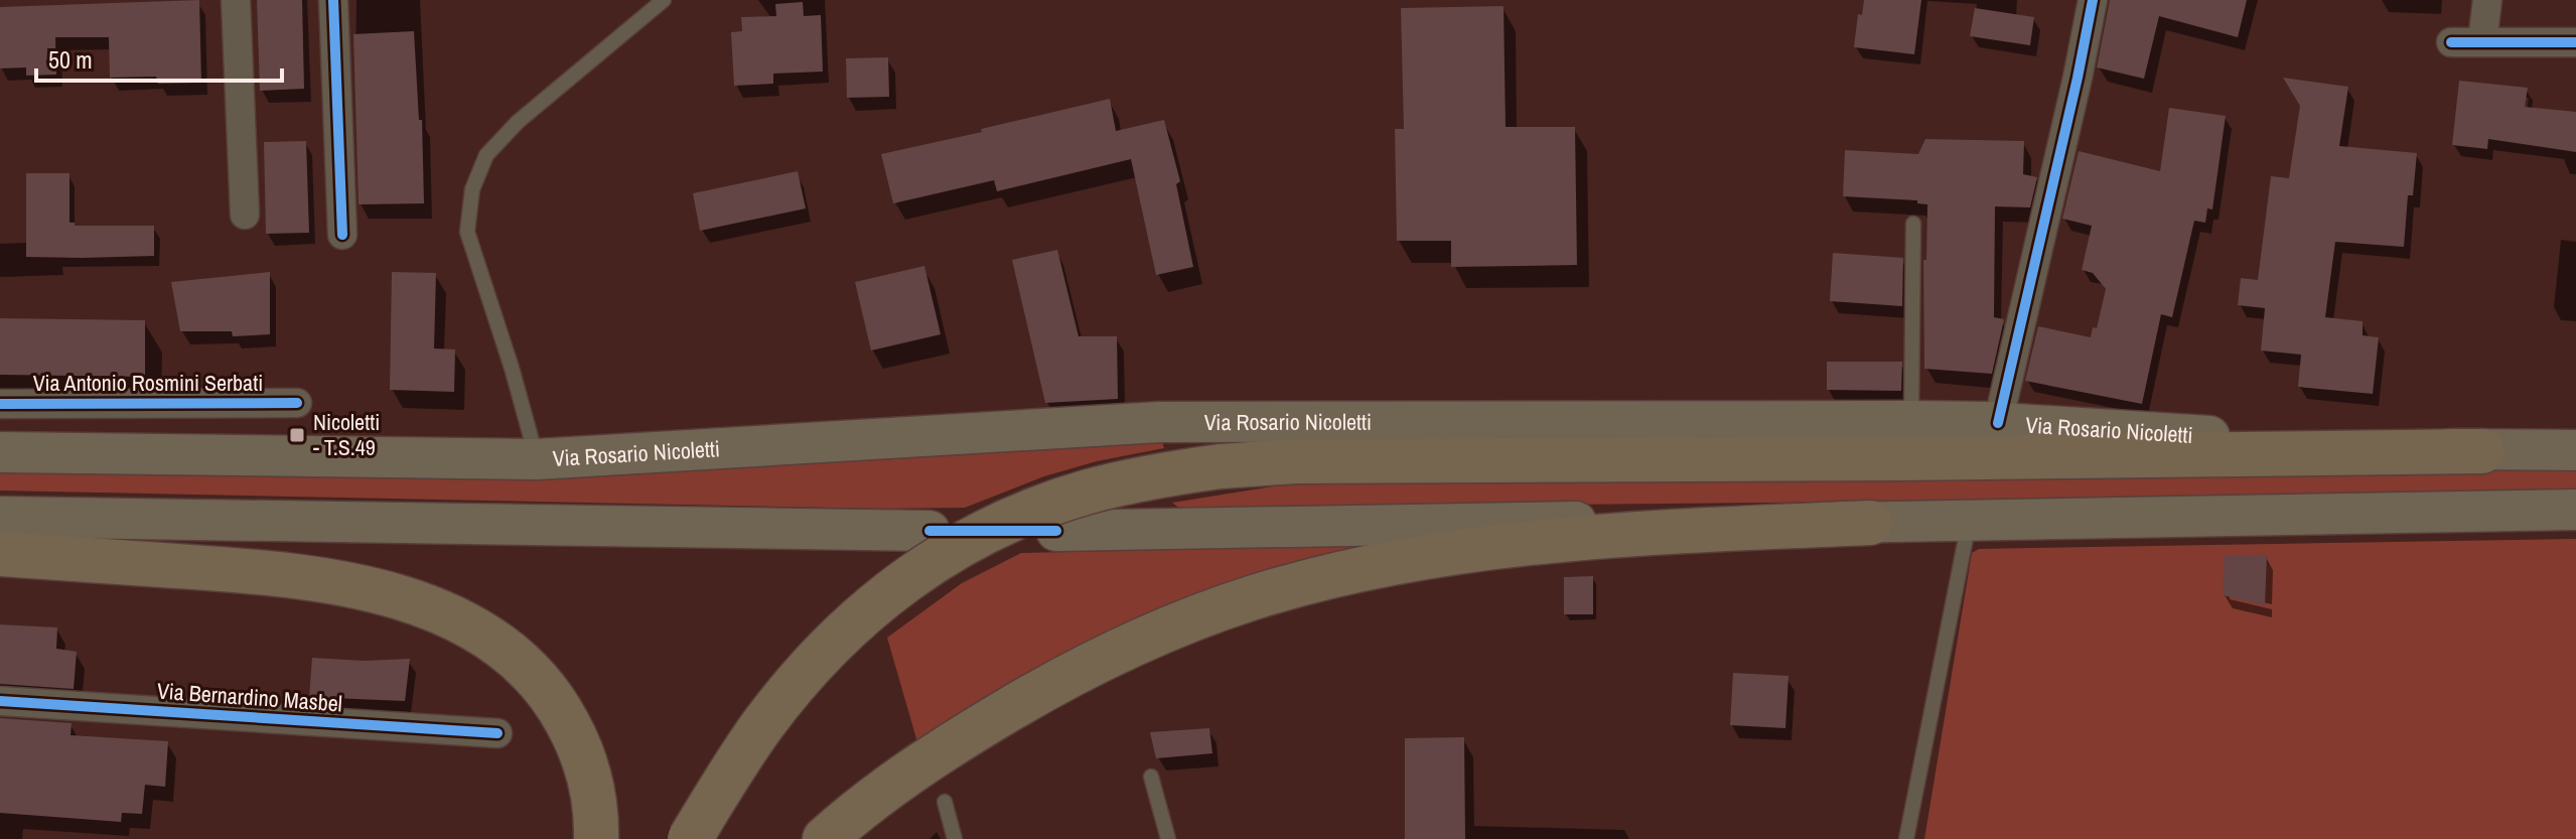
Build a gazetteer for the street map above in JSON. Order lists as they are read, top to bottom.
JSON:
{
  "streets": {
    "main road": ["Via Rosario Nicoletti"],
    "street": ["Via Antonio Rosmini Serbati", "Via Bernardino Masbel"]
  },
  "places": {
    "transit": ["Nicoletti - T.S.49"]
  },
  "scale_bar": "50 m"
}
